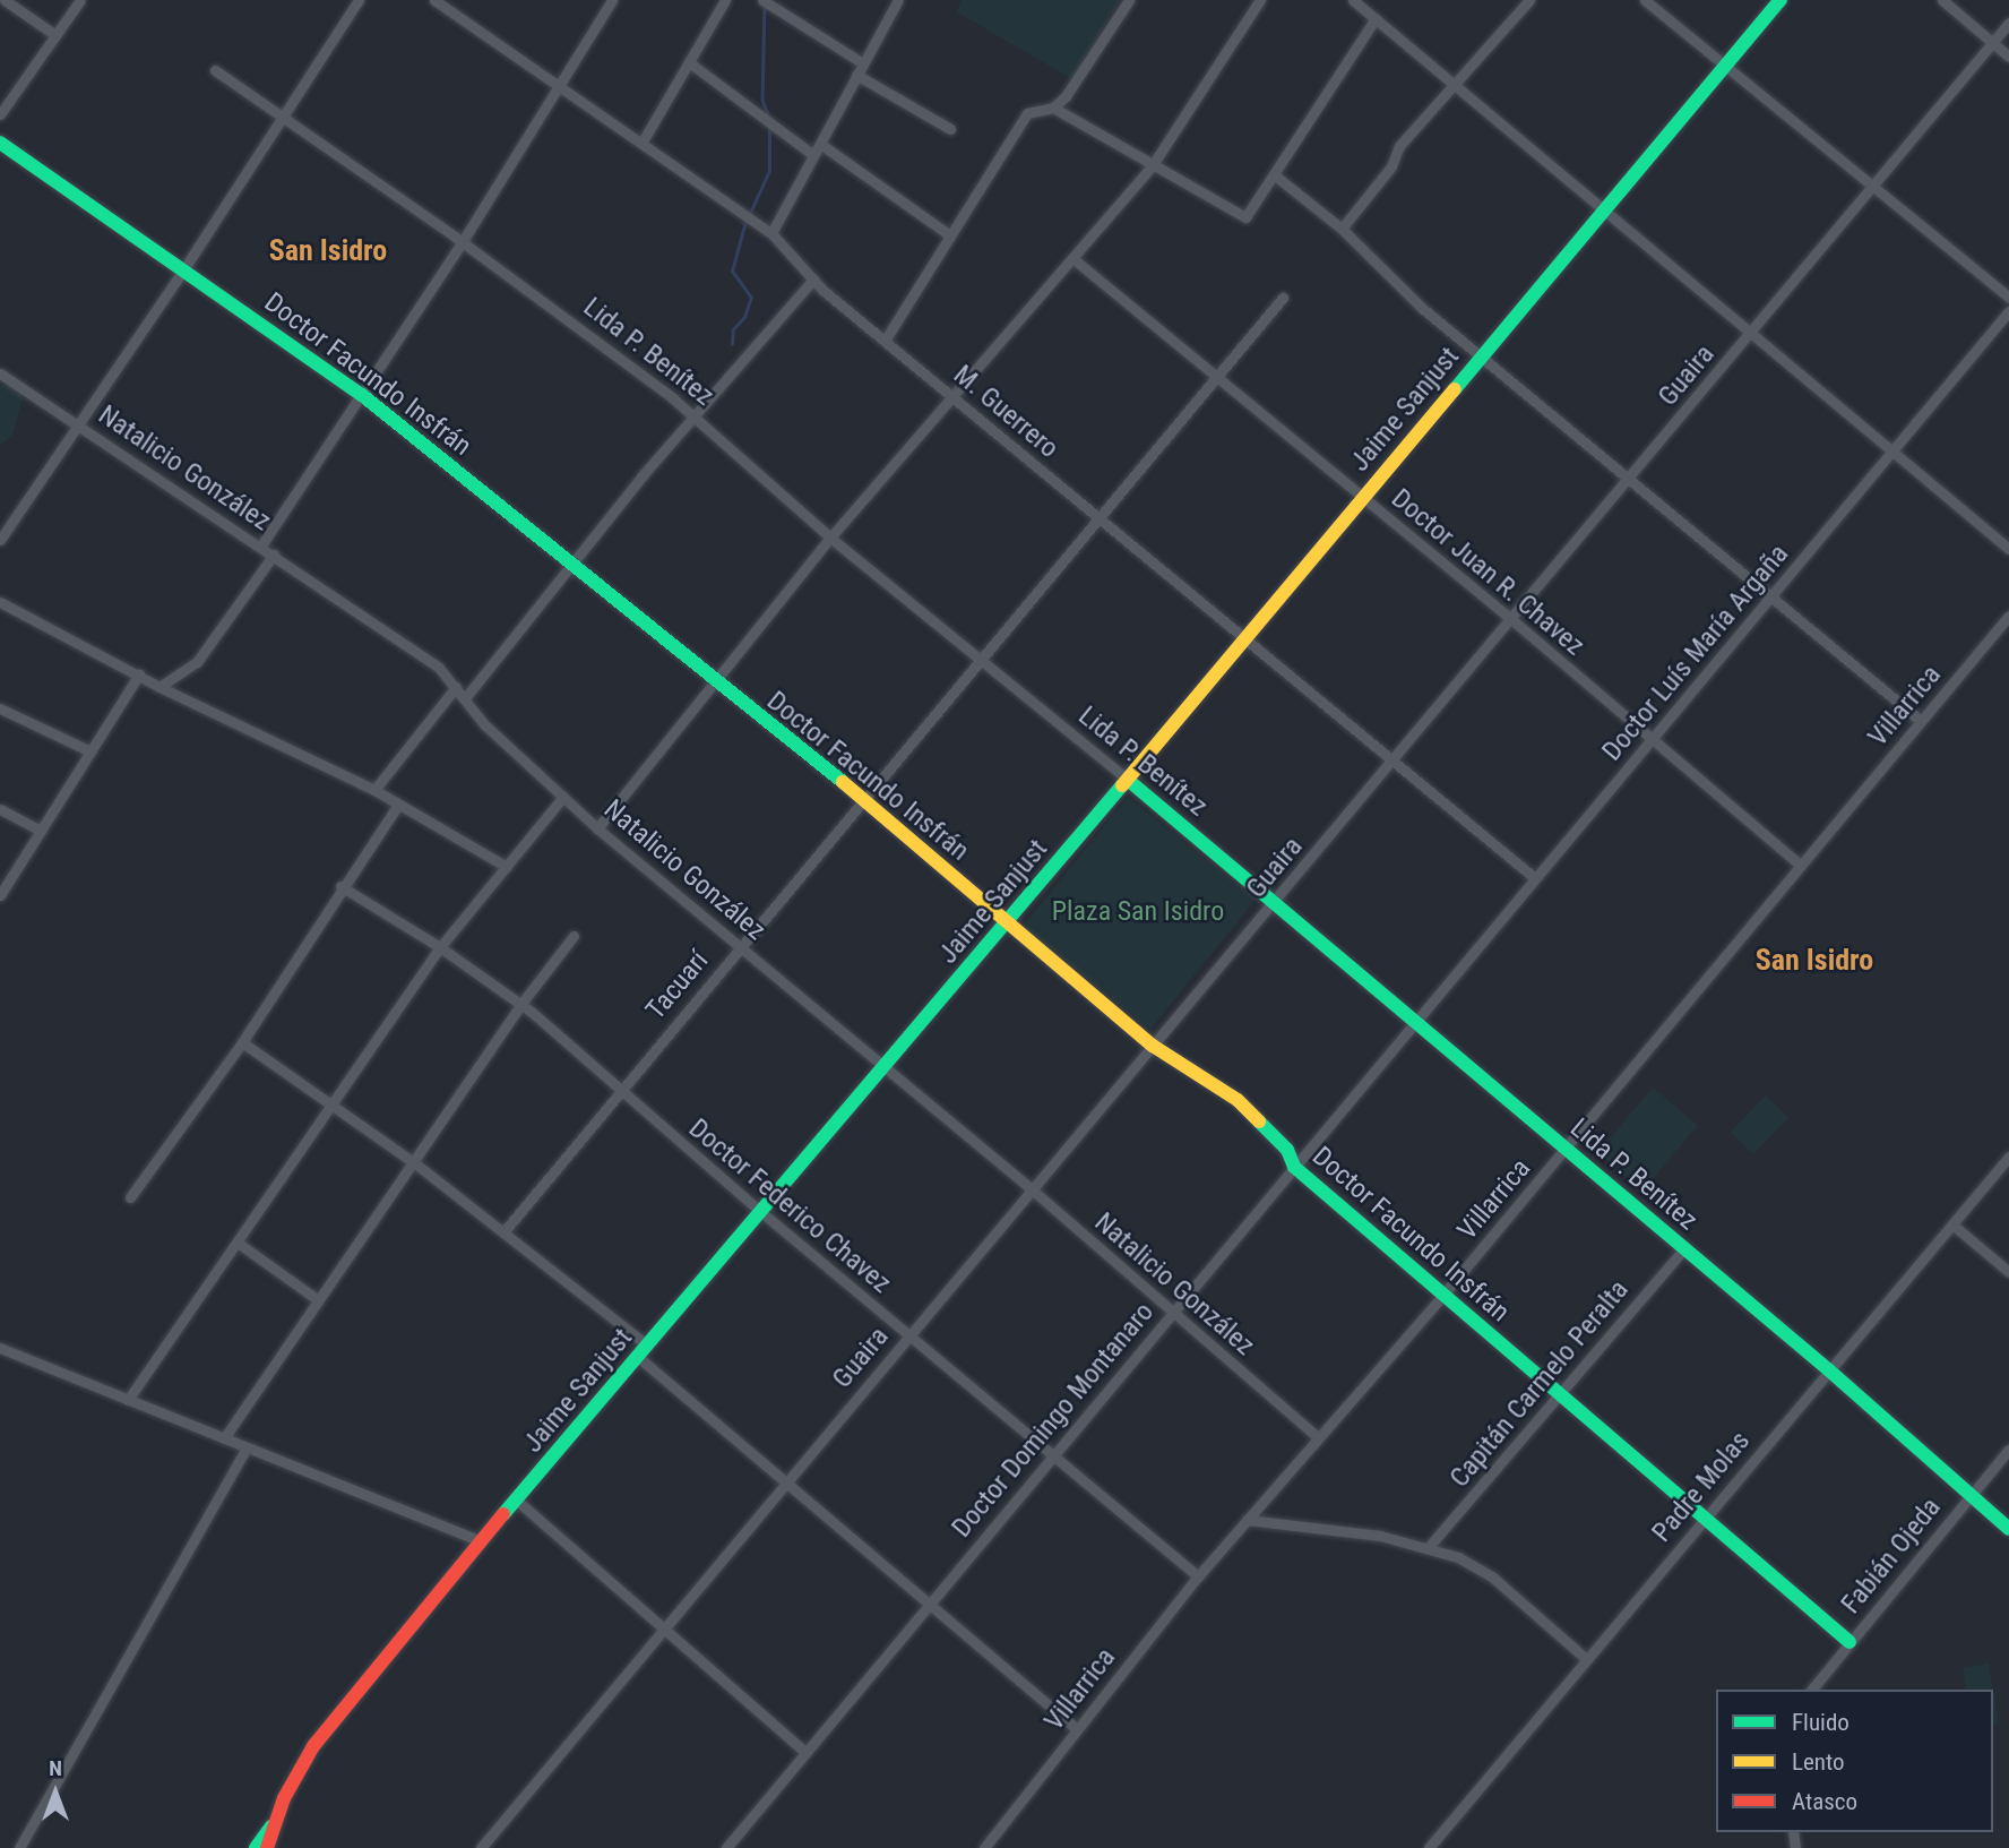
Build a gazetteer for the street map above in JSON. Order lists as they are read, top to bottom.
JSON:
{
  "streets": {
    "street": [
      "Lida P. Benítez",
      "Doctor Facundo Insfrán",
      "Guaira",
      "Jaime Sanjust",
      "M. Guerrero",
      "Natalicio González",
      "Doctor Juan R. Chavez",
      "Doctor Luís María Argaña",
      "Villarrica",
      "Tacuarí",
      "Doctor Federico Chavez",
      "Capitán Carmelo Peralta",
      "Doctor Domingo Montanaro",
      "Padre Molas",
      "Fabián Ojeda"
    ]
  },
  "crossings": [
    ["Lida P. Benítez", "Guaira"],
    ["Lida P. Benítez", "Jaime Sanjust"],
    ["Lida P. Benítez", "Doctor Luís María Argaña"],
    ["Lida P. Benítez", "Villarrica"],
    ["Lida P. Benítez", "Tacuarí"],
    ["Lida P. Benítez", "Capitán Carmelo Peralta"],
    ["Lida P. Benítez", "Doctor Domingo Montanaro"],
    ["Lida P. Benítez", "Padre Molas"],
    ["Lida P. Benítez", "Fabián Ojeda"],
    ["Doctor Facundo Insfrán", "Guaira"],
    ["Doctor Facundo Insfrán", "Jaime Sanjust"],
    ["Doctor Facundo Insfrán", "Villarrica"],
    ["Doctor Facundo Insfrán", "Tacuarí"],
    ["Doctor Facundo Insfrán", "Capitán Carmelo Peralta"],
    ["Doctor Facundo Insfrán", "Doctor Domingo Montanaro"],
    ["Doctor Facundo Insfrán", "Padre Molas"],
    ["Doctor Facundo Insfrán", "Fabián Ojeda"],
    ["Guaira", "M. Guerrero"],
    ["Guaira", "Natalicio González"],
    ["Guaira", "Doctor Juan R. Chavez"],
    ["Guaira", "Doctor Federico Chavez"],
    ["Jaime Sanjust", "M. Guerrero"],
    ["Jaime Sanjust", "Natalicio González"],
    ["Jaime Sanjust", "Doctor Juan R. Chavez"],
    ["Jaime Sanjust", "Doctor Federico Chavez"],
    ["M. Guerrero", "Doctor Luís María Argaña"],
    ["M. Guerrero", "Tacuarí"],
    ["Natalicio González", "Villarrica"],
    ["Natalicio González", "Tacuarí"],
    ["Natalicio González", "Doctor Domingo Montanaro"],
    ["Doctor Juan R. Chavez", "Doctor Luís María Argaña"],
    ["Doctor Juan R. Chavez", "Villarrica"],
    ["Doctor Juan R. Chavez", "Tacuarí"],
    ["Doctor Luís María Argaña", "Doctor Domingo Montanaro"],
    ["Villarrica", "Doctor Federico Chavez"],
    ["Tacuarí", "Doctor Federico Chavez"],
    ["Doctor Federico Chavez", "Doctor Domingo Montanaro"]
  ],
  "districts": ["San Isidro", "San Isidro"],
  "parks": ["Plaza San Isidro"],
  "legend": ["Fluido", "Lento", "Atasco"],
  "north": "top"
}
